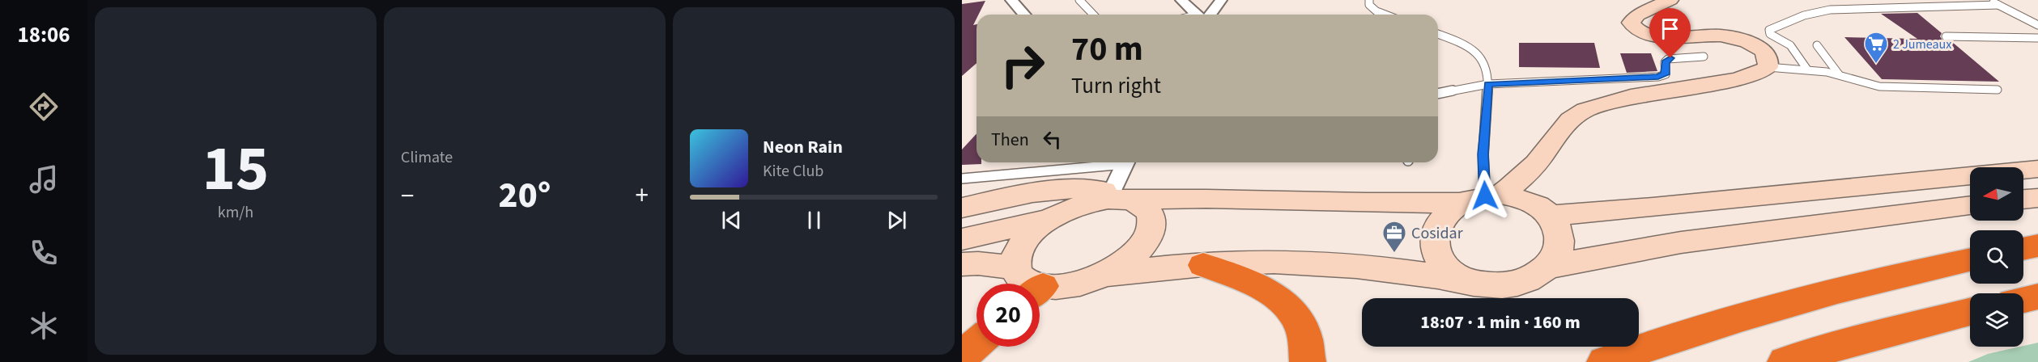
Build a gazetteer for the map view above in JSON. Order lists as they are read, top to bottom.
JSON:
{
  "places": {
    "supermarket": ["2 Jumeaux"],
    "office": ["Cosidar"]
  },
  "north": "left",
  "page": {
    "tabs": "18:06",
    "tile": [
      ["15", "km/h"],
      "Climate"
    ],
    "turn": ["70 m", "Turn right"],
    "then": "Then",
    "song": ["Neon Rain", "Kite Club"],
    "heat": ["−", "20°", "+"],
    "limit": "20",
    "trip": "18:07 · 1 min · 160 m"
  }
}
